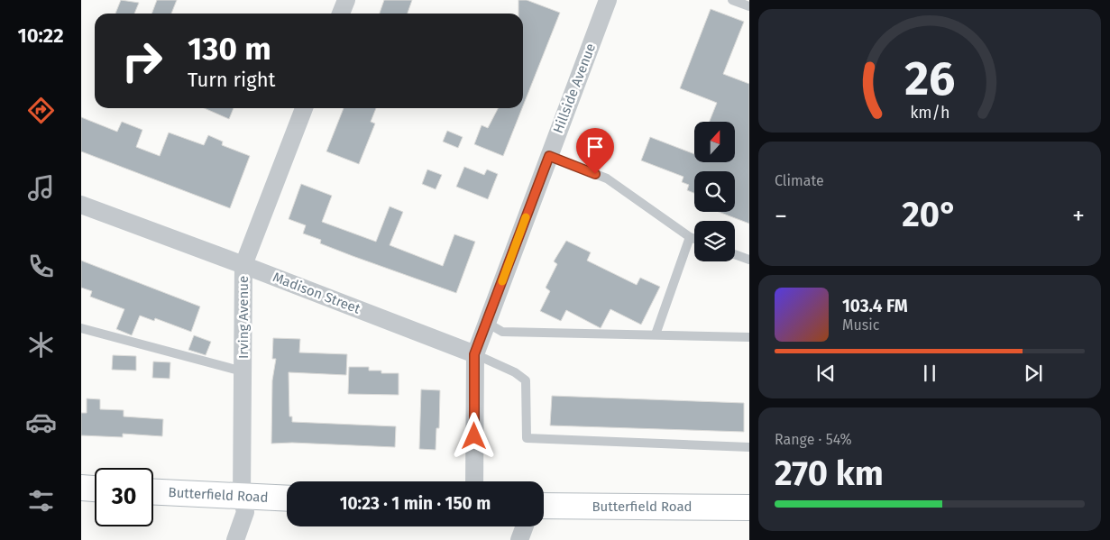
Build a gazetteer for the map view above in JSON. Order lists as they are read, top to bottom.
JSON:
{
  "streets": {
    "main road": ["Butterfield Road"],
    "street": ["Hillside Avenue", "Madison Street", "Irving Avenue"]
  },
  "crossings": [
    ["Hillside Avenue", "Madison Street"],
    ["Madison Street", "Irving Avenue"],
    ["Irving Avenue", "Butterfield Road"]
  ],
  "north": "top",
  "page": {
    "tabs": "10:22",
    "turn": ["130 m", "Turn right"],
    "tile": [
      "Climate",
      ["Range · 54%", "270 km"]
    ],
    "heat": ["−", "20°", "+"],
    "song": ["103.4 FM", "Music"],
    "limit": "30",
    "trip": "10:23 · 1 min · 150 m",
    "gauge": ["26", "km/h"]
  }
}
